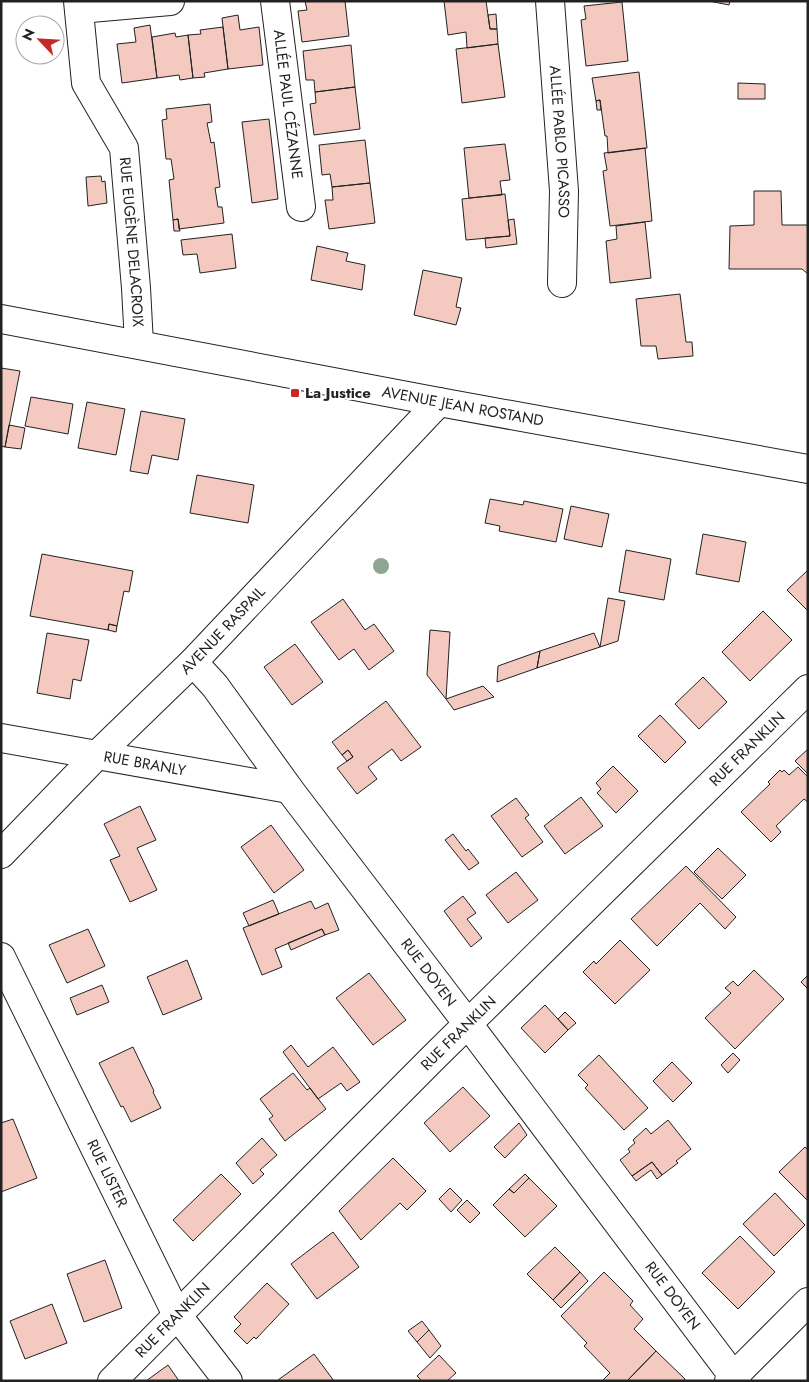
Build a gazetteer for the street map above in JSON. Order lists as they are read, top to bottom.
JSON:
{
  "streets": {
    "street": [
      "ALLÉE PAUL CÉZANNE",
      "ALLÉE PABLO PICASSO",
      "RUE EUGÈNE DELACROIX",
      "AVENUE JEAN ROSTAND",
      "AVENUE RASPAIL",
      "RUE FRANKLIN",
      "RUE BRANLY",
      "RUE DOYEN",
      "RUE LISTER"
    ]
  },
  "crossings": [
    ["RUE EUGÈNE DELACROIX", "AVENUE JEAN ROSTAND"],
    ["AVENUE JEAN ROSTAND", "AVENUE RASPAIL"],
    ["AVENUE RASPAIL", "RUE BRANLY"],
    ["AVENUE RASPAIL", "RUE DOYEN"],
    ["RUE FRANKLIN", "RUE DOYEN"],
    ["RUE FRANKLIN", "RUE LISTER"],
    ["RUE BRANLY", "RUE DOYEN"]
  ],
  "places": {
    "transit": ["La Justice"]
  },
  "north": "top left"
}
